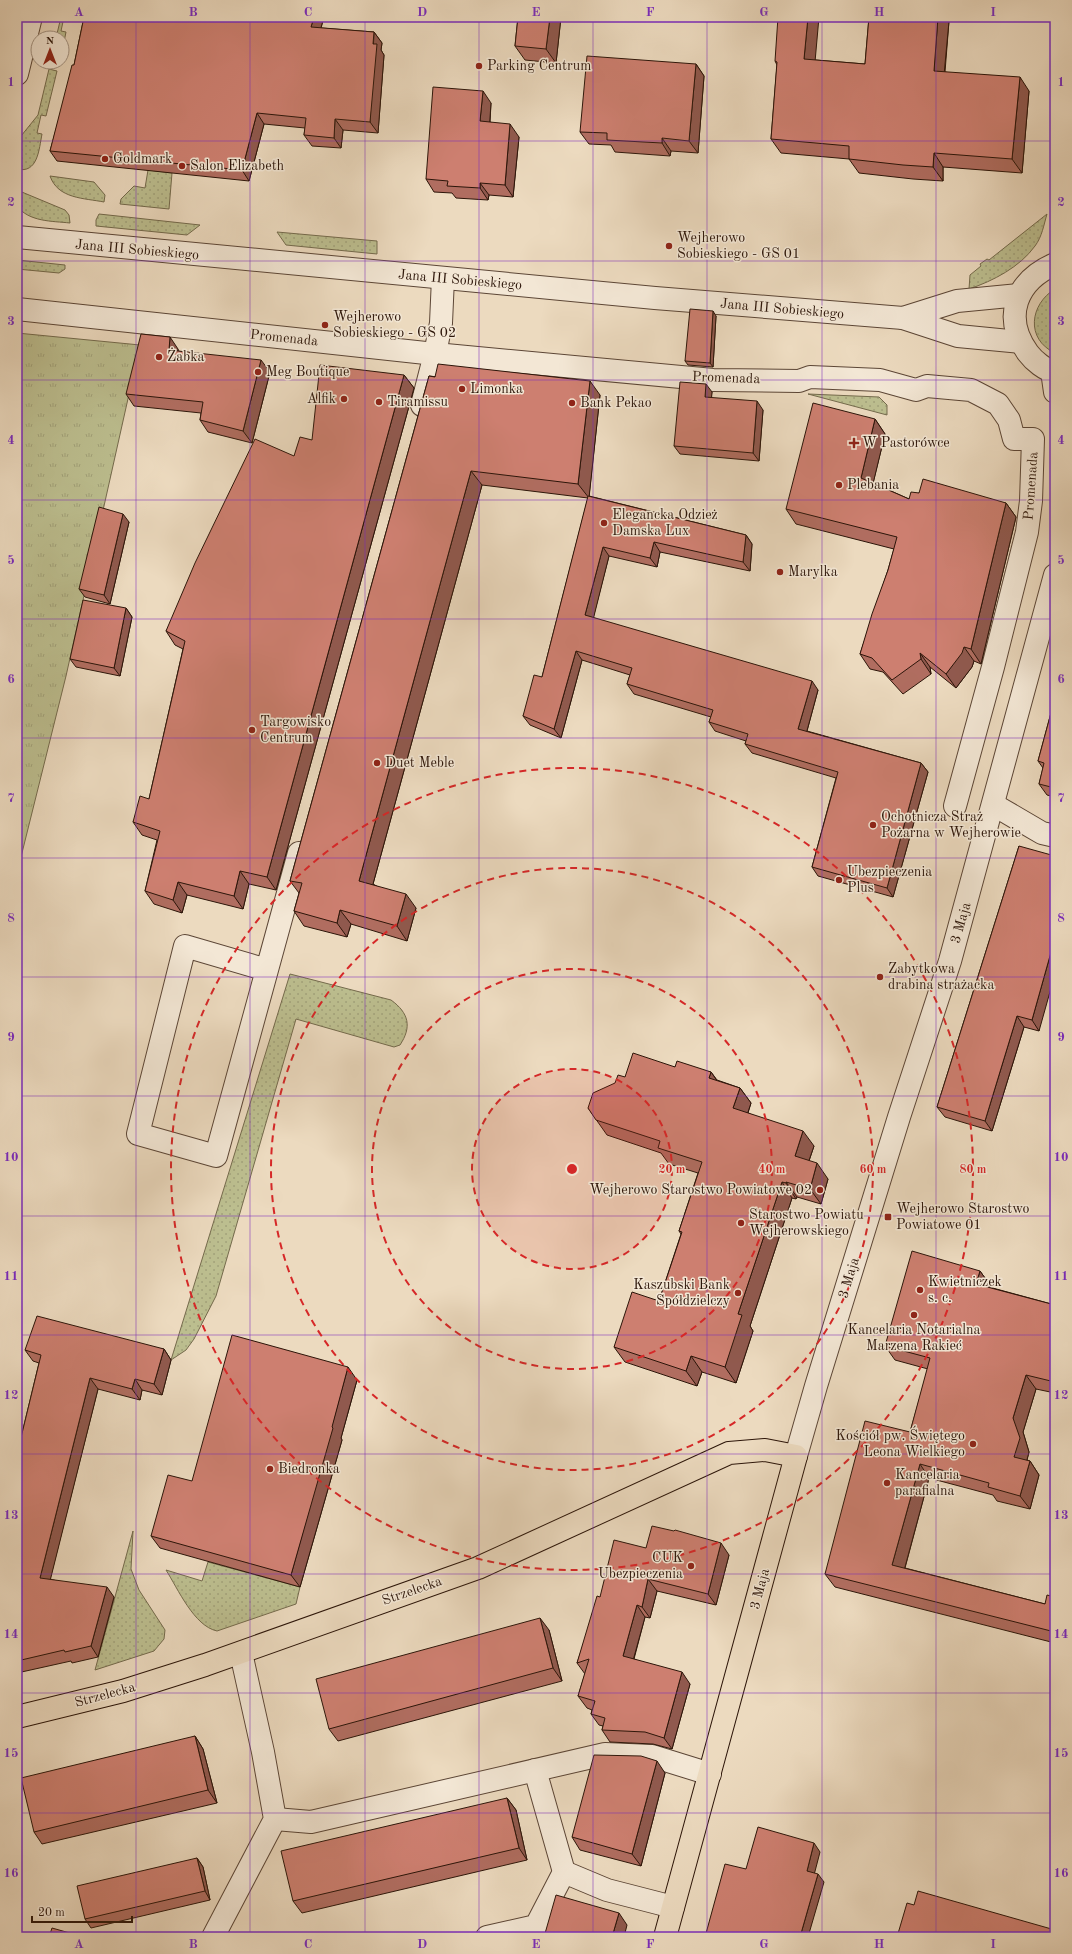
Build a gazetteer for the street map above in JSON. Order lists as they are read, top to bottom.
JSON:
{
  "streets": {
    "main road": ["3 Maja", "Strzelecka"],
    "street": ["Jana III Sobieskiego", "Promenada"]
  },
  "crossings": [
    ["3 Maja", "Strzelecka"]
  ],
  "places": {
    "other": [
      "Parking Centrum",
      "Goldmark",
      "Salon Elizabeth",
      "Wejherowo Sobieskiego - GS 01",
      "Wejherowo Sobieskiego - GS 02",
      "Żabka",
      "Meg Boutique",
      "Limonka",
      "Alfik",
      "Tiramissu",
      "Bank Pekao",
      "Plebania",
      "Elegancka Odzież Damska Lux",
      "Marylka",
      "Targowisko Centrum",
      "Duet Meble",
      "Ochotnicza Straż Pożarna w Wejherowie",
      "Ubezpieczenia Plus",
      "Zabytkowa drabina strażacka",
      "Wejherowo Starostwo Powiatowe 02",
      "Starostwo Powiatu Wejherowskiego",
      "Kwietniczek s. c.",
      "Kaszubski Bank Spółdzielczy",
      "Kancelaria Notarialna Marzena Rakieć",
      "Kościół pw. Świętego Leona Wielkiego",
      "Biedronka",
      "Kancelaria parafialna",
      "CUK Ubezpieczenia"
    ],
    "health": ["W Pastorówce"],
    "transit": ["Wejherowo Starostwo Powiatowe 01"]
  },
  "scale_bar": "20 m",
  "north": "top",
  "grid": {
    "columns": [
      "A",
      "B",
      "C",
      "D",
      "E",
      "F",
      "G",
      "H",
      "I"
    ],
    "rows": [
      "1",
      "2",
      "3",
      "4",
      "5",
      "6",
      "7",
      "8",
      "9",
      "10",
      "11",
      "12",
      "13",
      "14",
      "15",
      "16"
    ]
  },
  "rings": [
    "20 m",
    "40 m",
    "60 m",
    "80 m"
  ]
}
